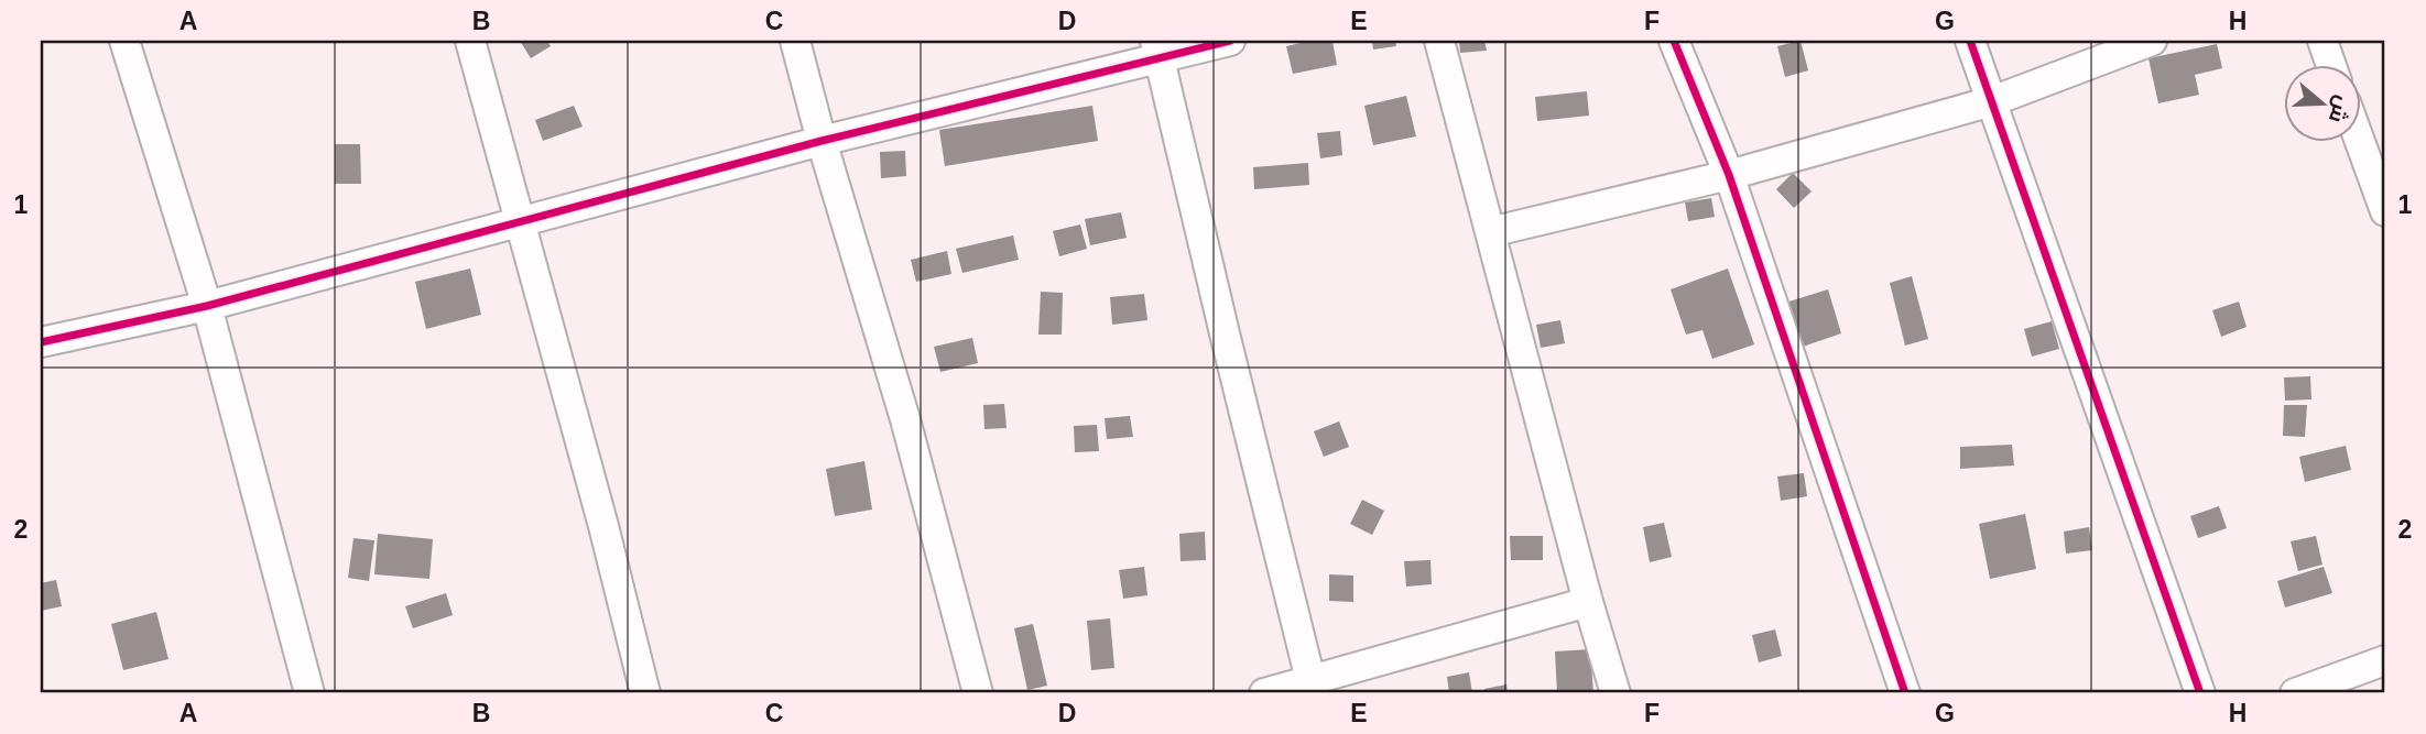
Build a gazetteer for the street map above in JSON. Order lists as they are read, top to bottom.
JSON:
{
  "north": "right",
  "grid": {
    "columns": [
      "A",
      "B",
      "C",
      "D",
      "E",
      "F",
      "G",
      "H"
    ],
    "rows": ["1", "2"]
  }
}
